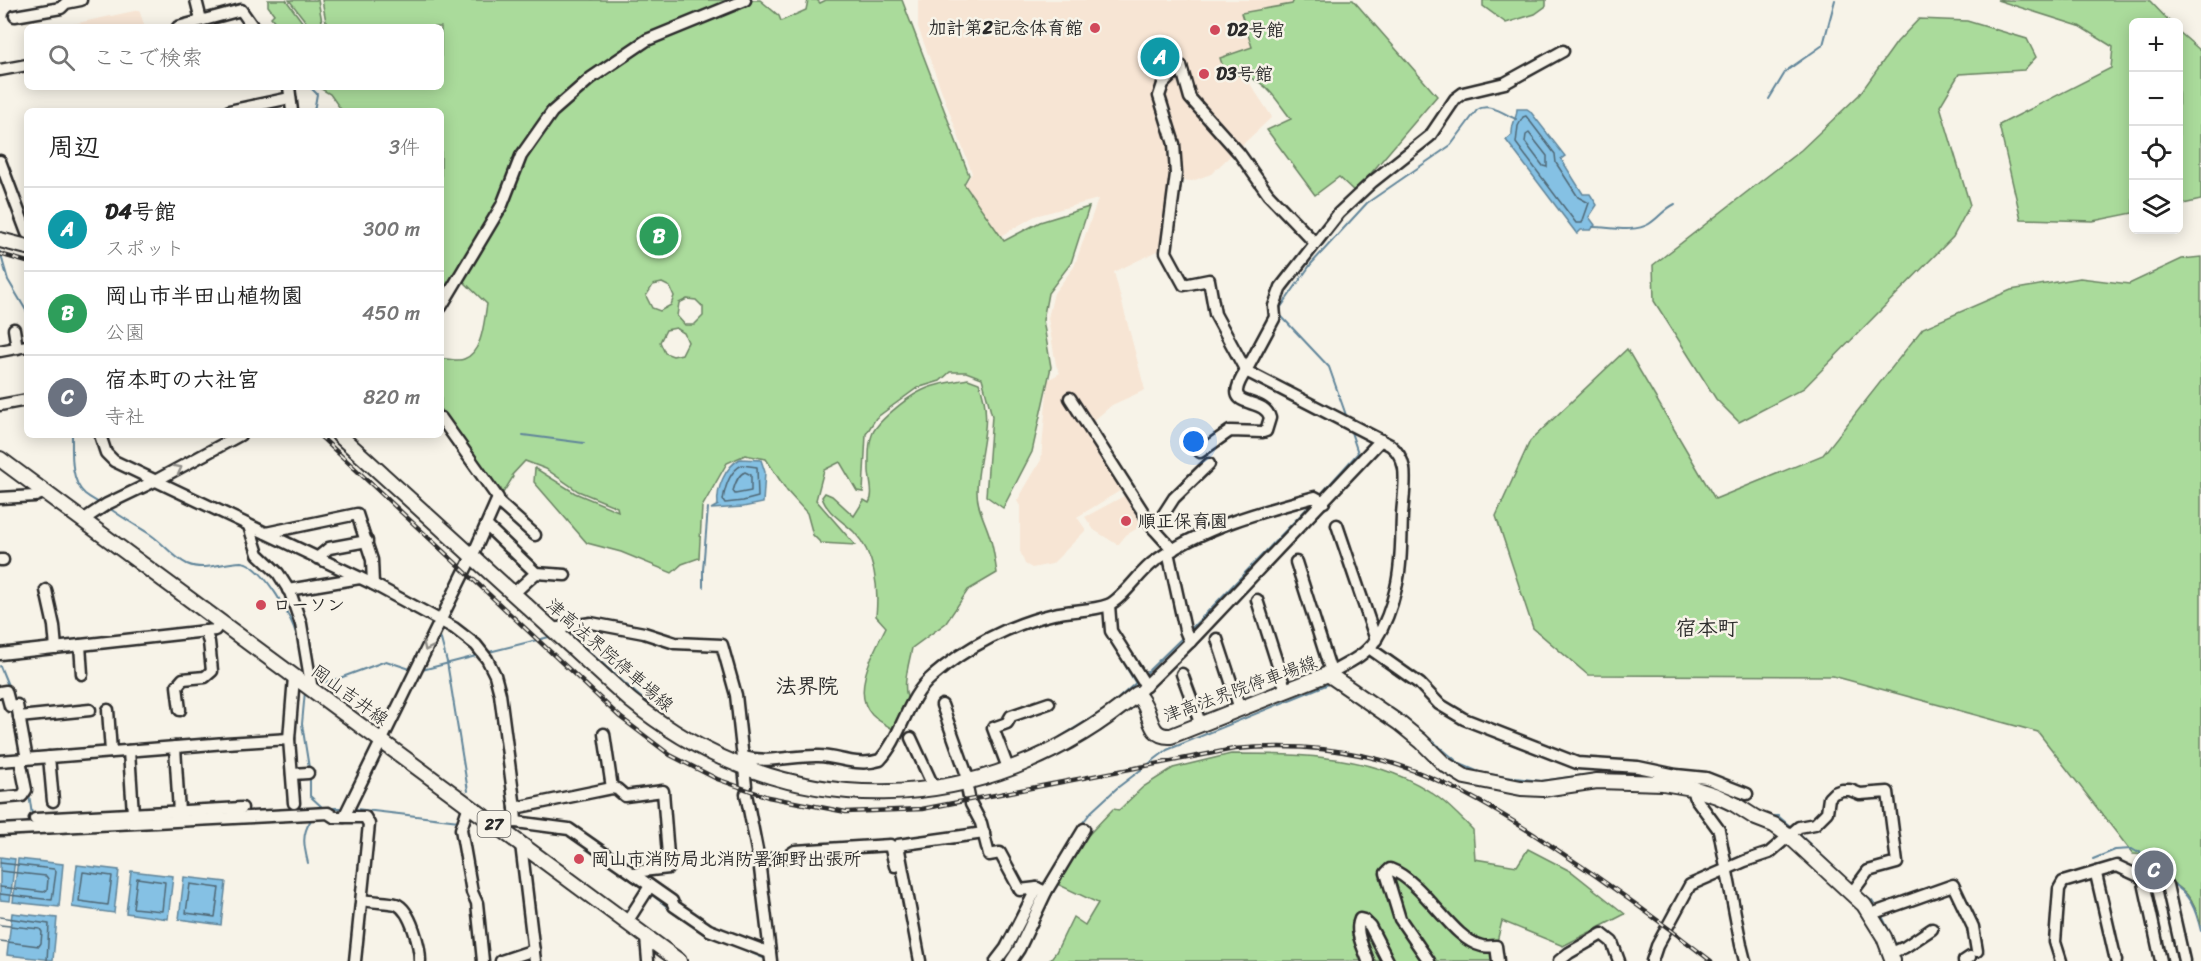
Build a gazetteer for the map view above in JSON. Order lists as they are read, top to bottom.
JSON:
{
  "streets": {
    "main road": ["津高法界院停車場線", "岡山吉井線", "27"]
  },
  "districts": ["宿本町", "法界院"],
  "places": [
    "加計第2記念体育館",
    "D2号館",
    "D3号館",
    "順正保育園",
    "ローソン",
    "岡山市消防局北消防署御野出張所"
  ],
  "page": {
    "map_buttons": ["+", "−"],
    "search": "ここで検索",
    "pins": ["A", "B", "C"],
    "heading": ["周辺", "3件"],
    "list": [
      {
        "mark": "A",
        "name": "D4号館",
        "note": "スポット",
        "value": "300 m"
      },
      {
        "mark": "B",
        "name": "岡山市半田山植物園",
        "note": "公園",
        "value": "450 m"
      },
      {
        "mark": "C",
        "name": "宿本町の六社宮",
        "note": "寺社",
        "value": "820 m"
      }
    ]
  }
}
